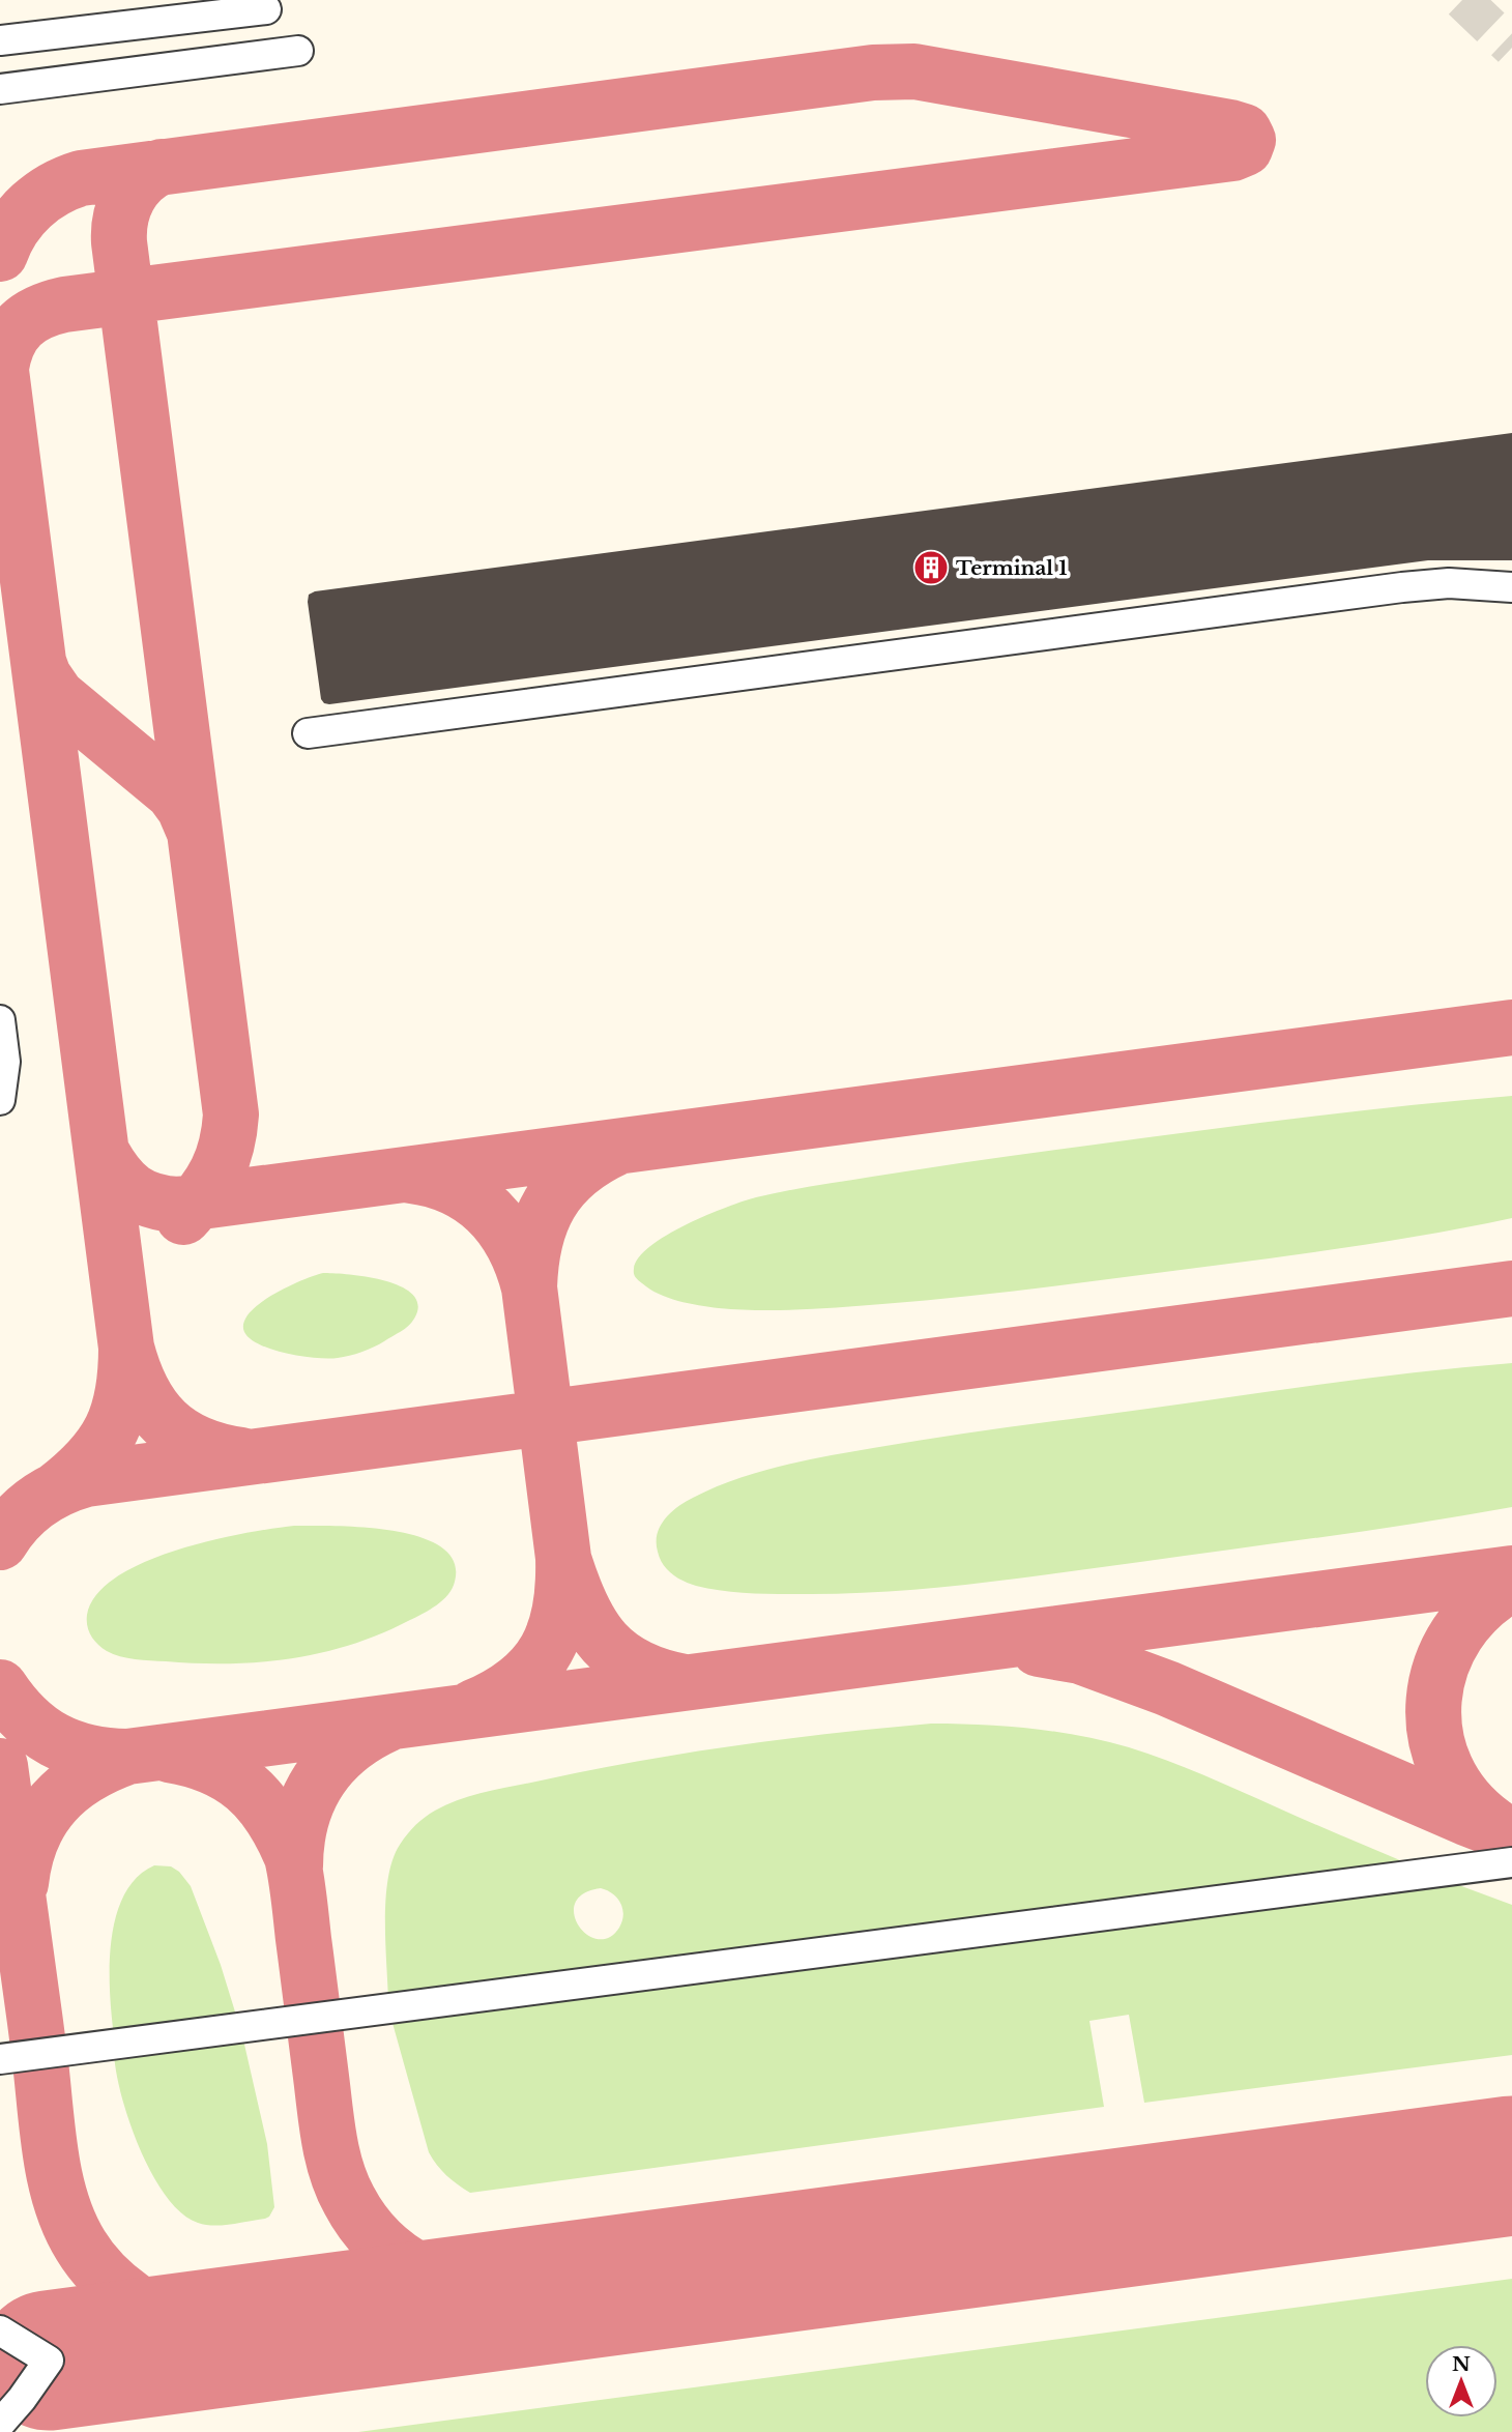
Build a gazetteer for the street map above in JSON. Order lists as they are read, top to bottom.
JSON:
{
  "places": {
    "building": ["Terminal 1"]
  },
  "north": "top"
}
